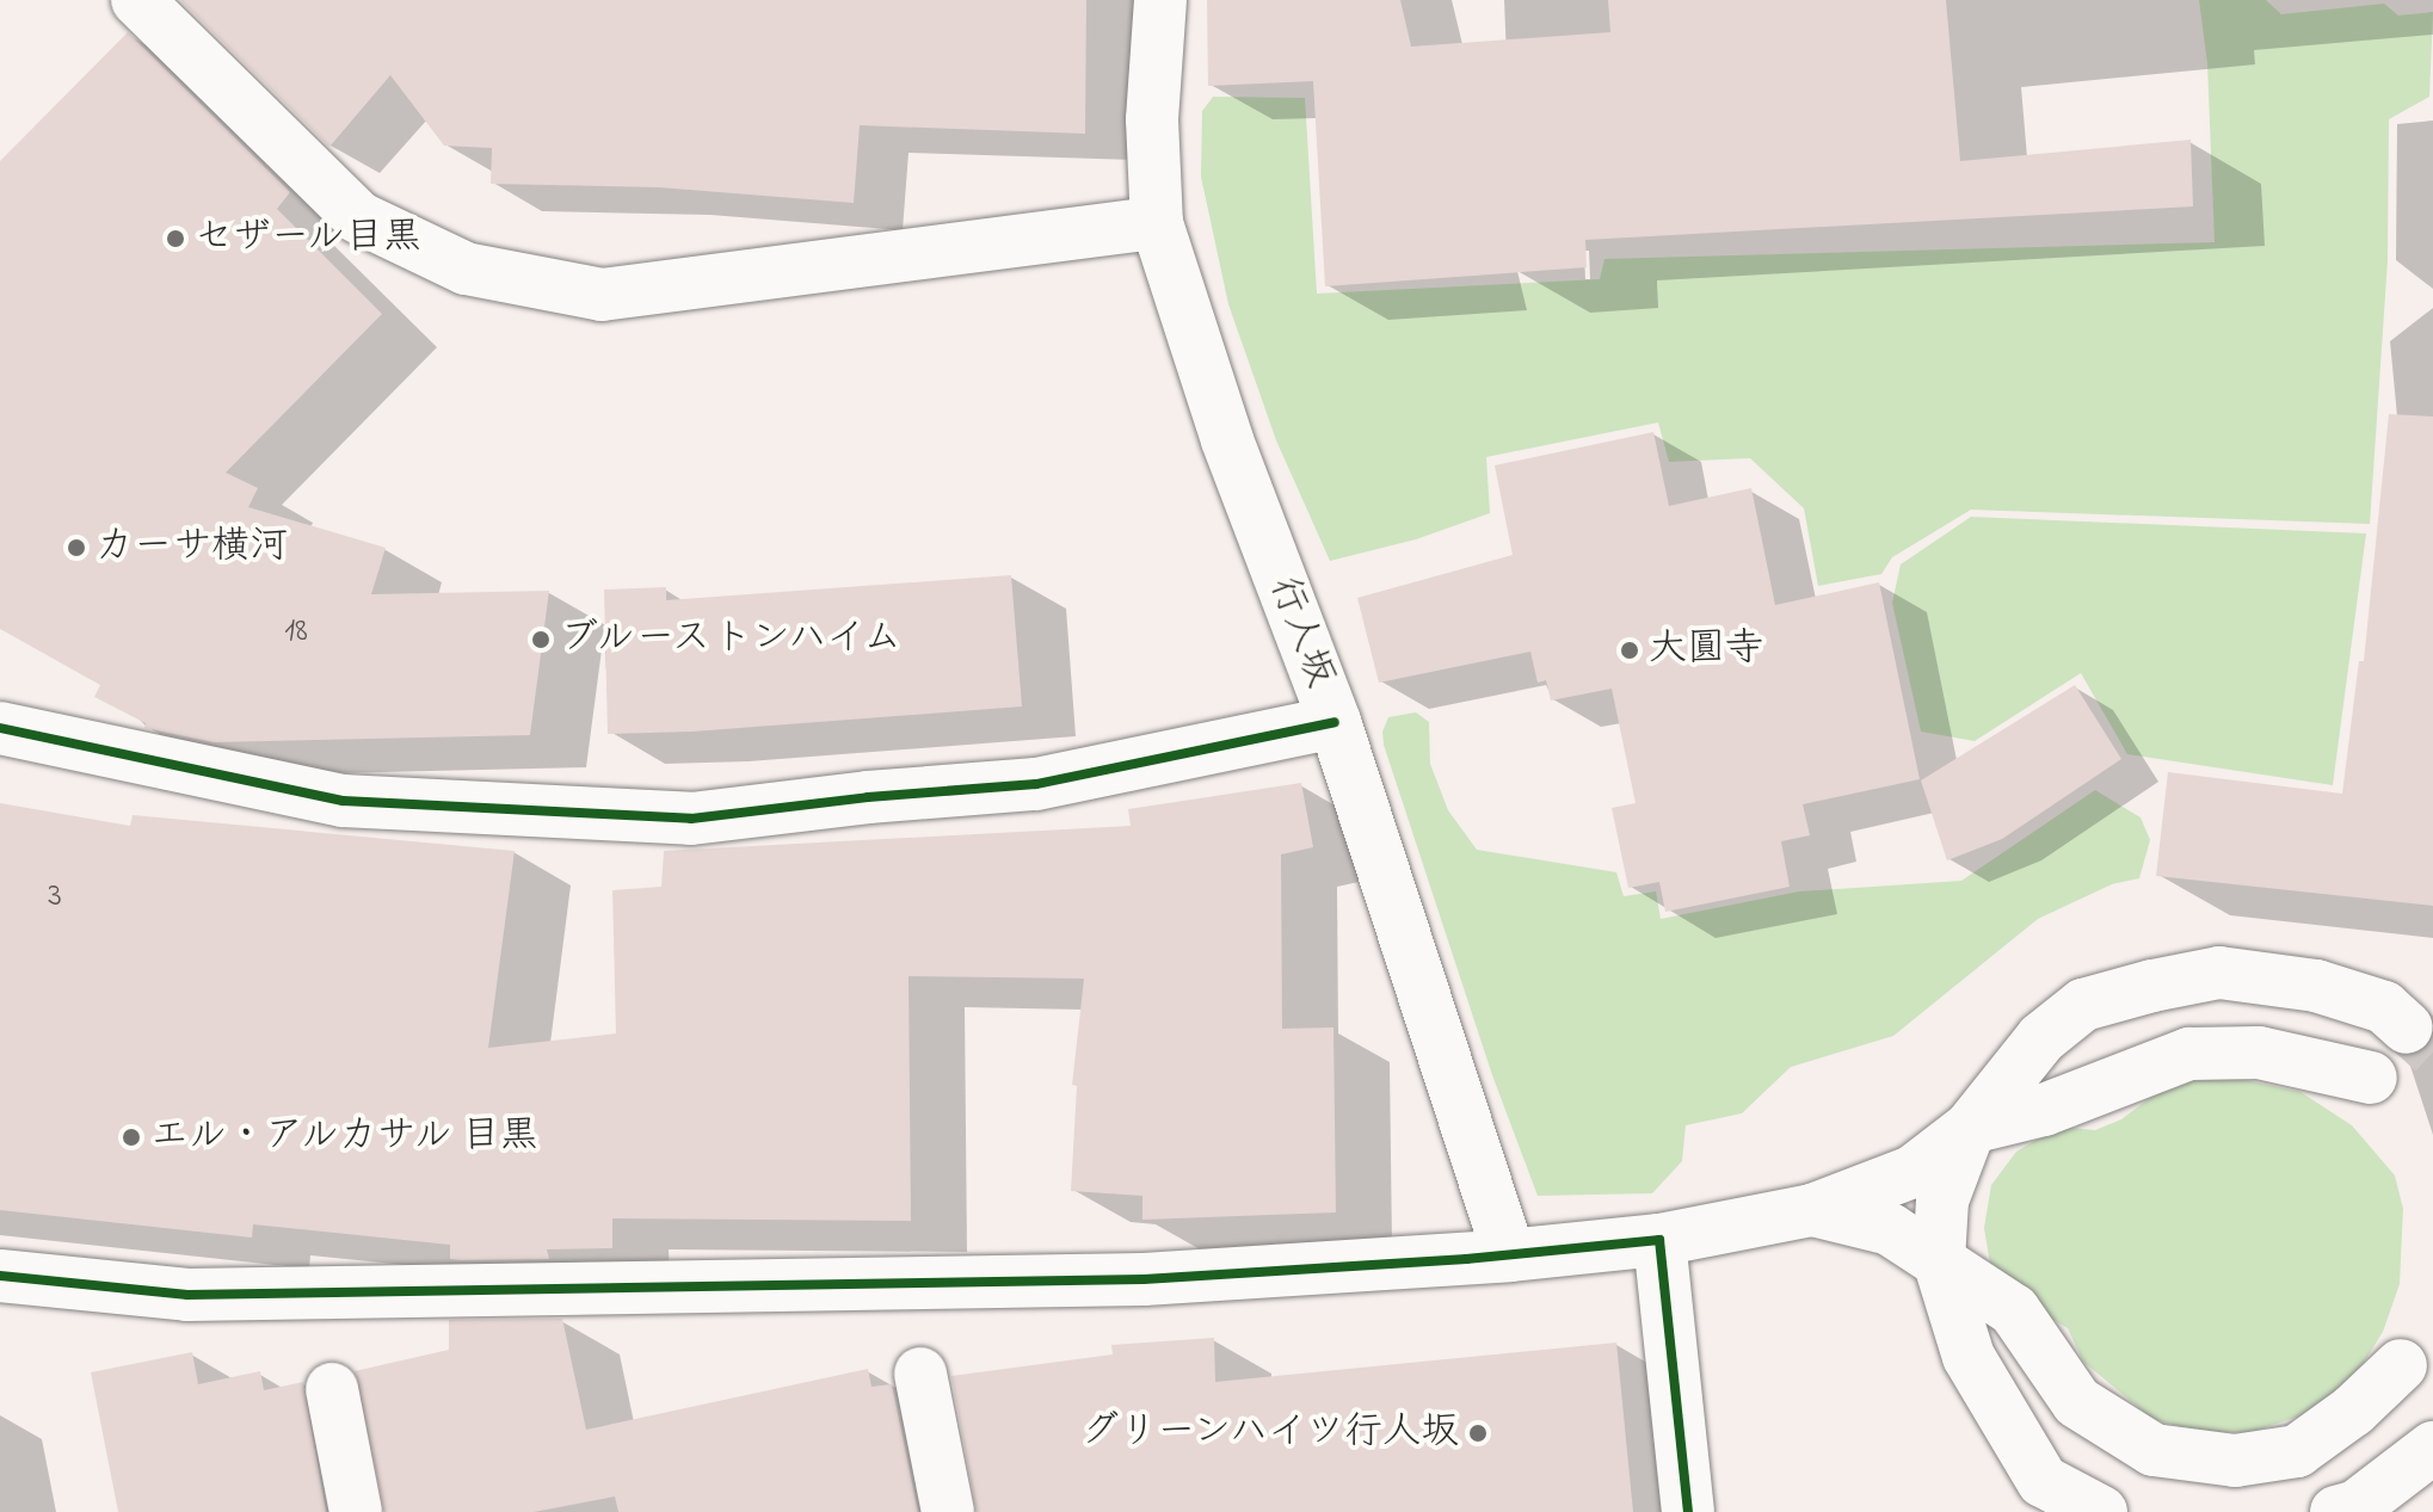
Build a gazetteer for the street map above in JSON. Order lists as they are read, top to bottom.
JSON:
{
  "streets": {
    "street": ["行人坂"]
  },
  "places": [
    "セザール目黒",
    "カーサ横河",
    "ブルーストンハイム",
    "大圓寺",
    "エル・アルカサル 目黒",
    "グリーンハイツ行人坂"
  ],
  "house_numbers": ["18", "3"]
}
